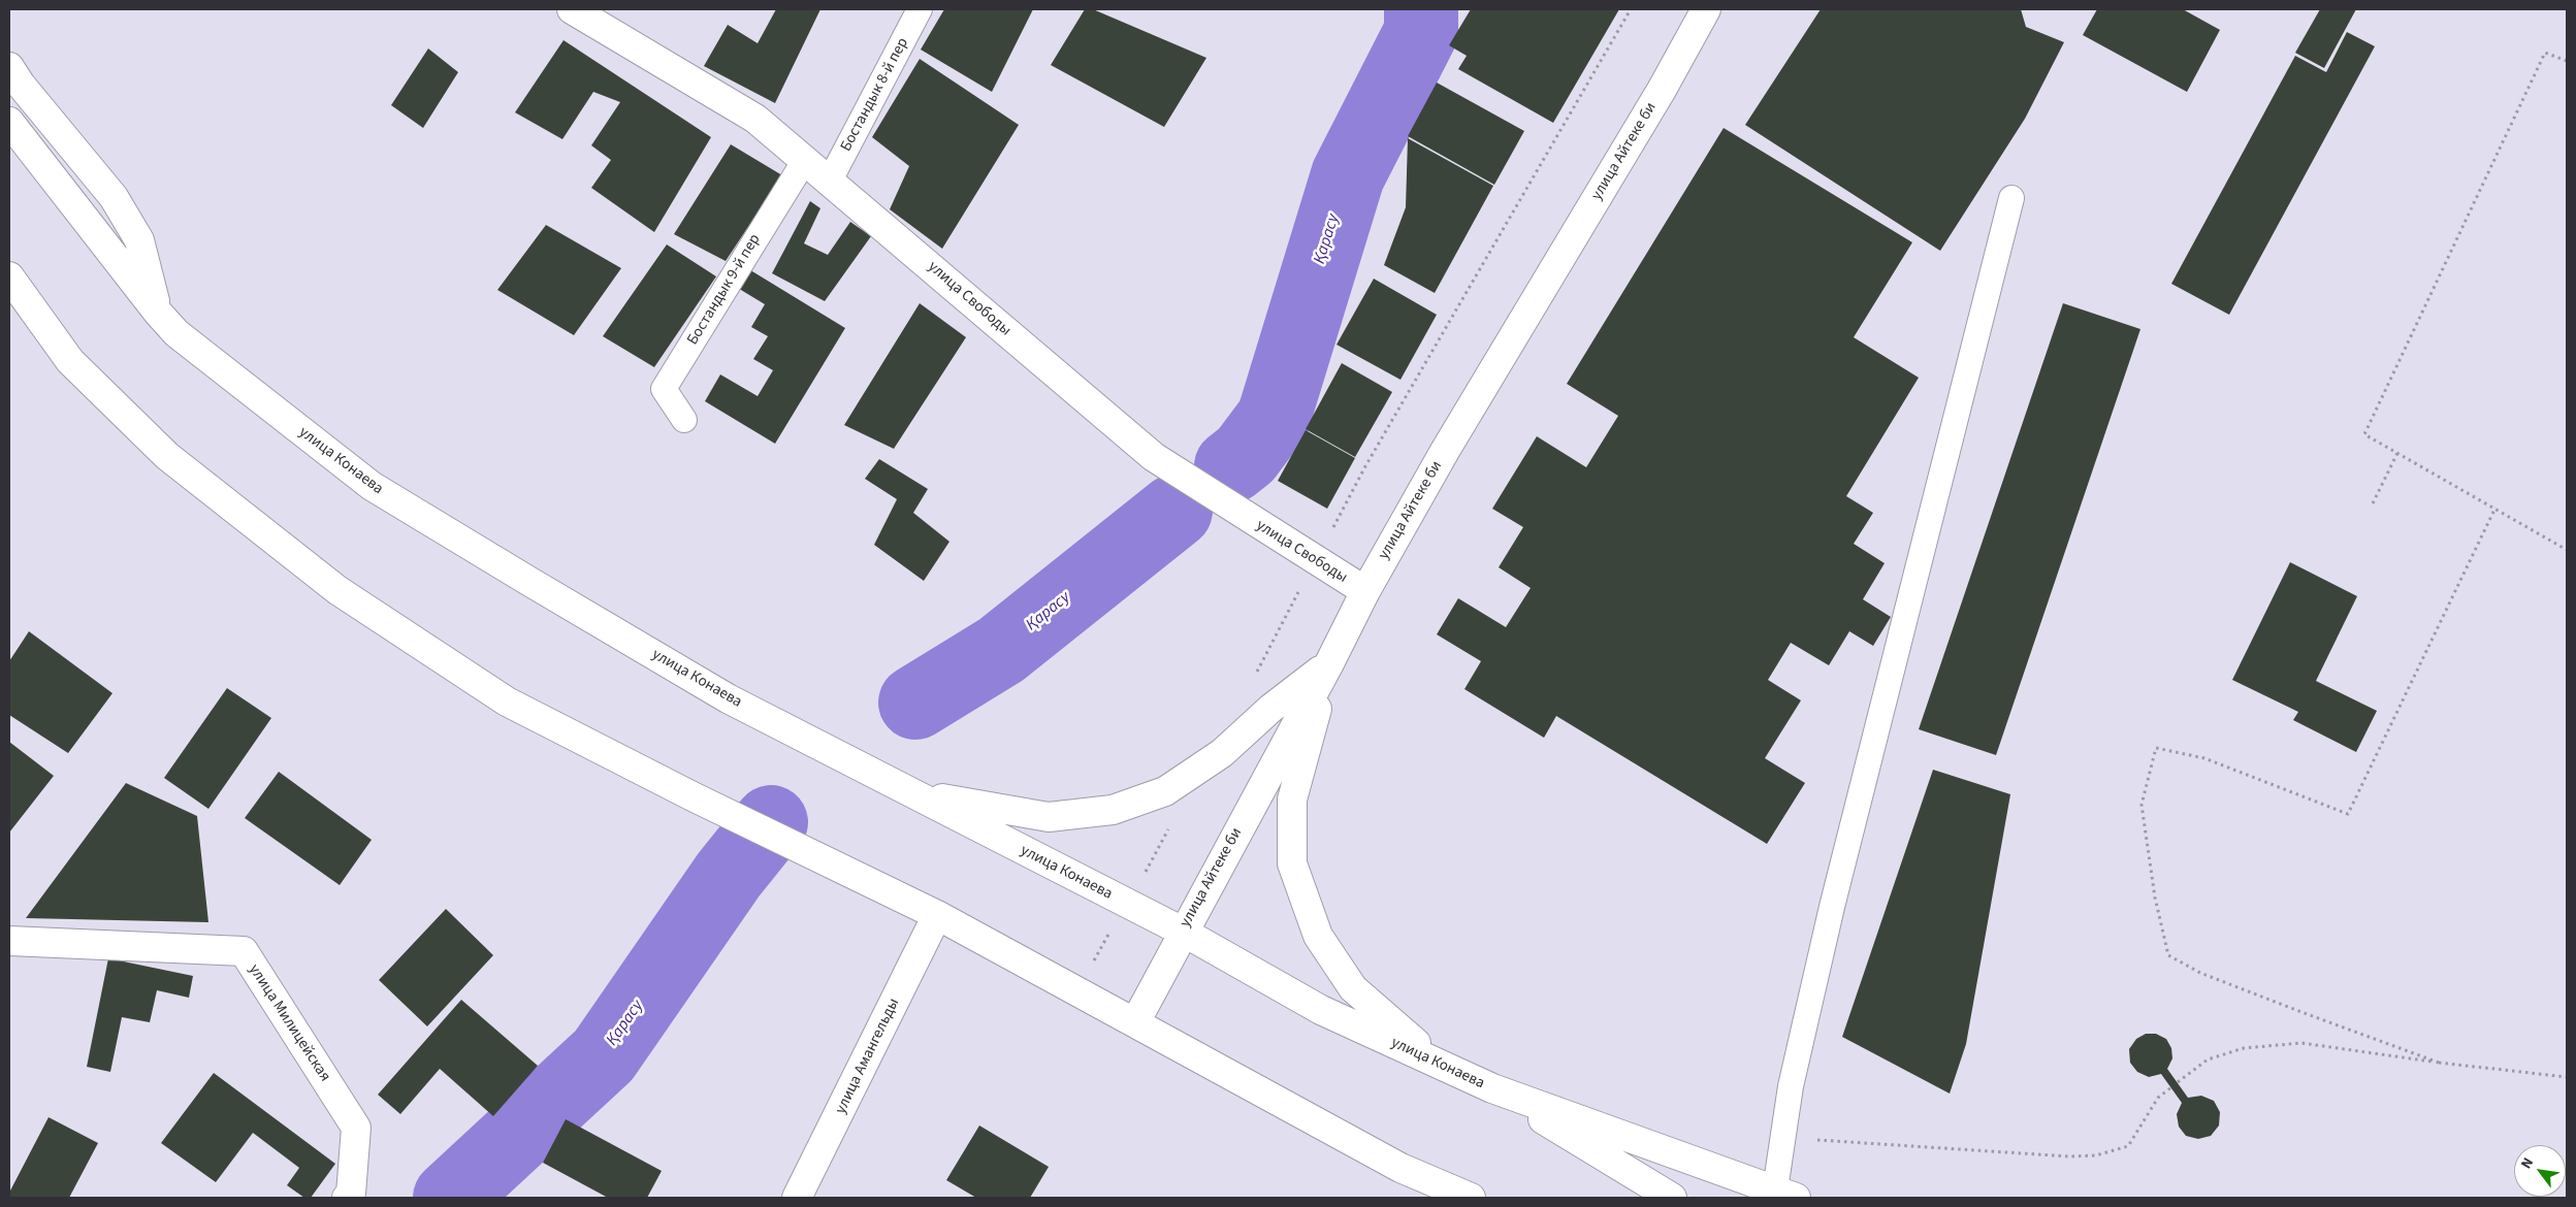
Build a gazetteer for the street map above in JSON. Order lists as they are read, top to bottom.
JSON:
{
  "streets": {
    "main road": [
      "улица Айтеке би",
      "улица Свободы",
      "улица Конаева",
      "улица Милицейская",
      "улица Амангельды"
    ],
    "lane": ["Бостандык 8-й пер", "Бостандык 9-й пер"]
  },
  "crossings": [
    ["Бостандык 8-й пер", "улица Свободы"],
    ["улица Айтеке би", "улица Свободы"],
    ["улица Айтеке би", "улица Конаева"],
    ["Бостандык 9-й пер", "улица Свободы"]
  ],
  "water": ["Қарасу"],
  "north": "top left"
}
